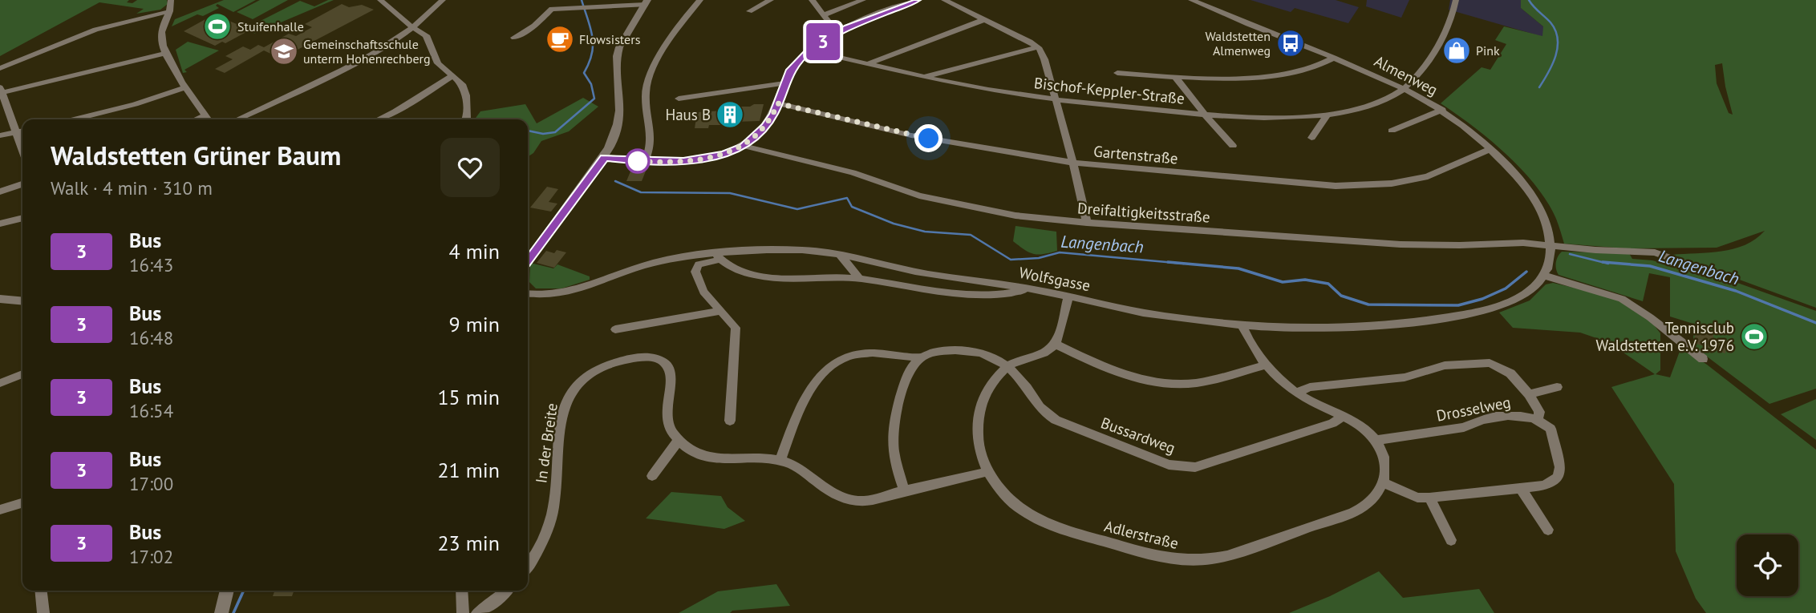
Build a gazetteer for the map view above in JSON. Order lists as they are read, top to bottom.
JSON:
{
  "streets": {
    "street": [
      "Almenweg",
      "Bischof-Keppler-Straße",
      "Gartenstraße",
      "Dreifaltigkeitsstraße",
      "Wolfsgasse",
      "Drosselweg",
      "Bussardweg",
      "In der Breite",
      "Adlerstraße"
    ]
  },
  "crossings": [
    ["Almenweg", "Bischof-Keppler-Straße"],
    ["Almenweg", "Gartenstraße"],
    ["Almenweg", "Dreifaltigkeitsstraße"],
    ["Bussardweg", "Adlerstraße"]
  ],
  "water": ["Langenbach"],
  "places": {
    "sports": ["Stuifenhalle", "Tennisclub Waldstetten e.V. 1976"],
    "cafe": ["Flowsisters"],
    "bus stop": ["Waldstetten Almenweg"],
    "shop": ["Pink"],
    "school or university": ["Gemeinschaftsschule unterm Hohenrechberg"],
    "building": ["Haus B"]
  },
  "lines": ["bus line 3"],
  "page": {
    "on_map": "3",
    "heading": ["Waldstetten Grüner Baum", "Walk · 4 min · 310 m"],
    "list": [
      {
        "mark": "3",
        "name": "Bus",
        "note": "16:43",
        "value": "4 min"
      },
      {
        "mark": "3",
        "name": "Bus",
        "note": "16:48",
        "value": "9 min"
      },
      {
        "mark": "3",
        "name": "Bus",
        "note": "16:54",
        "value": "15 min"
      },
      {
        "mark": "3",
        "name": "Bus",
        "note": "17:00",
        "value": "21 min"
      },
      {
        "mark": "3",
        "name": "Bus",
        "note": "17:02",
        "value": "23 min"
      }
    ]
  }
}
